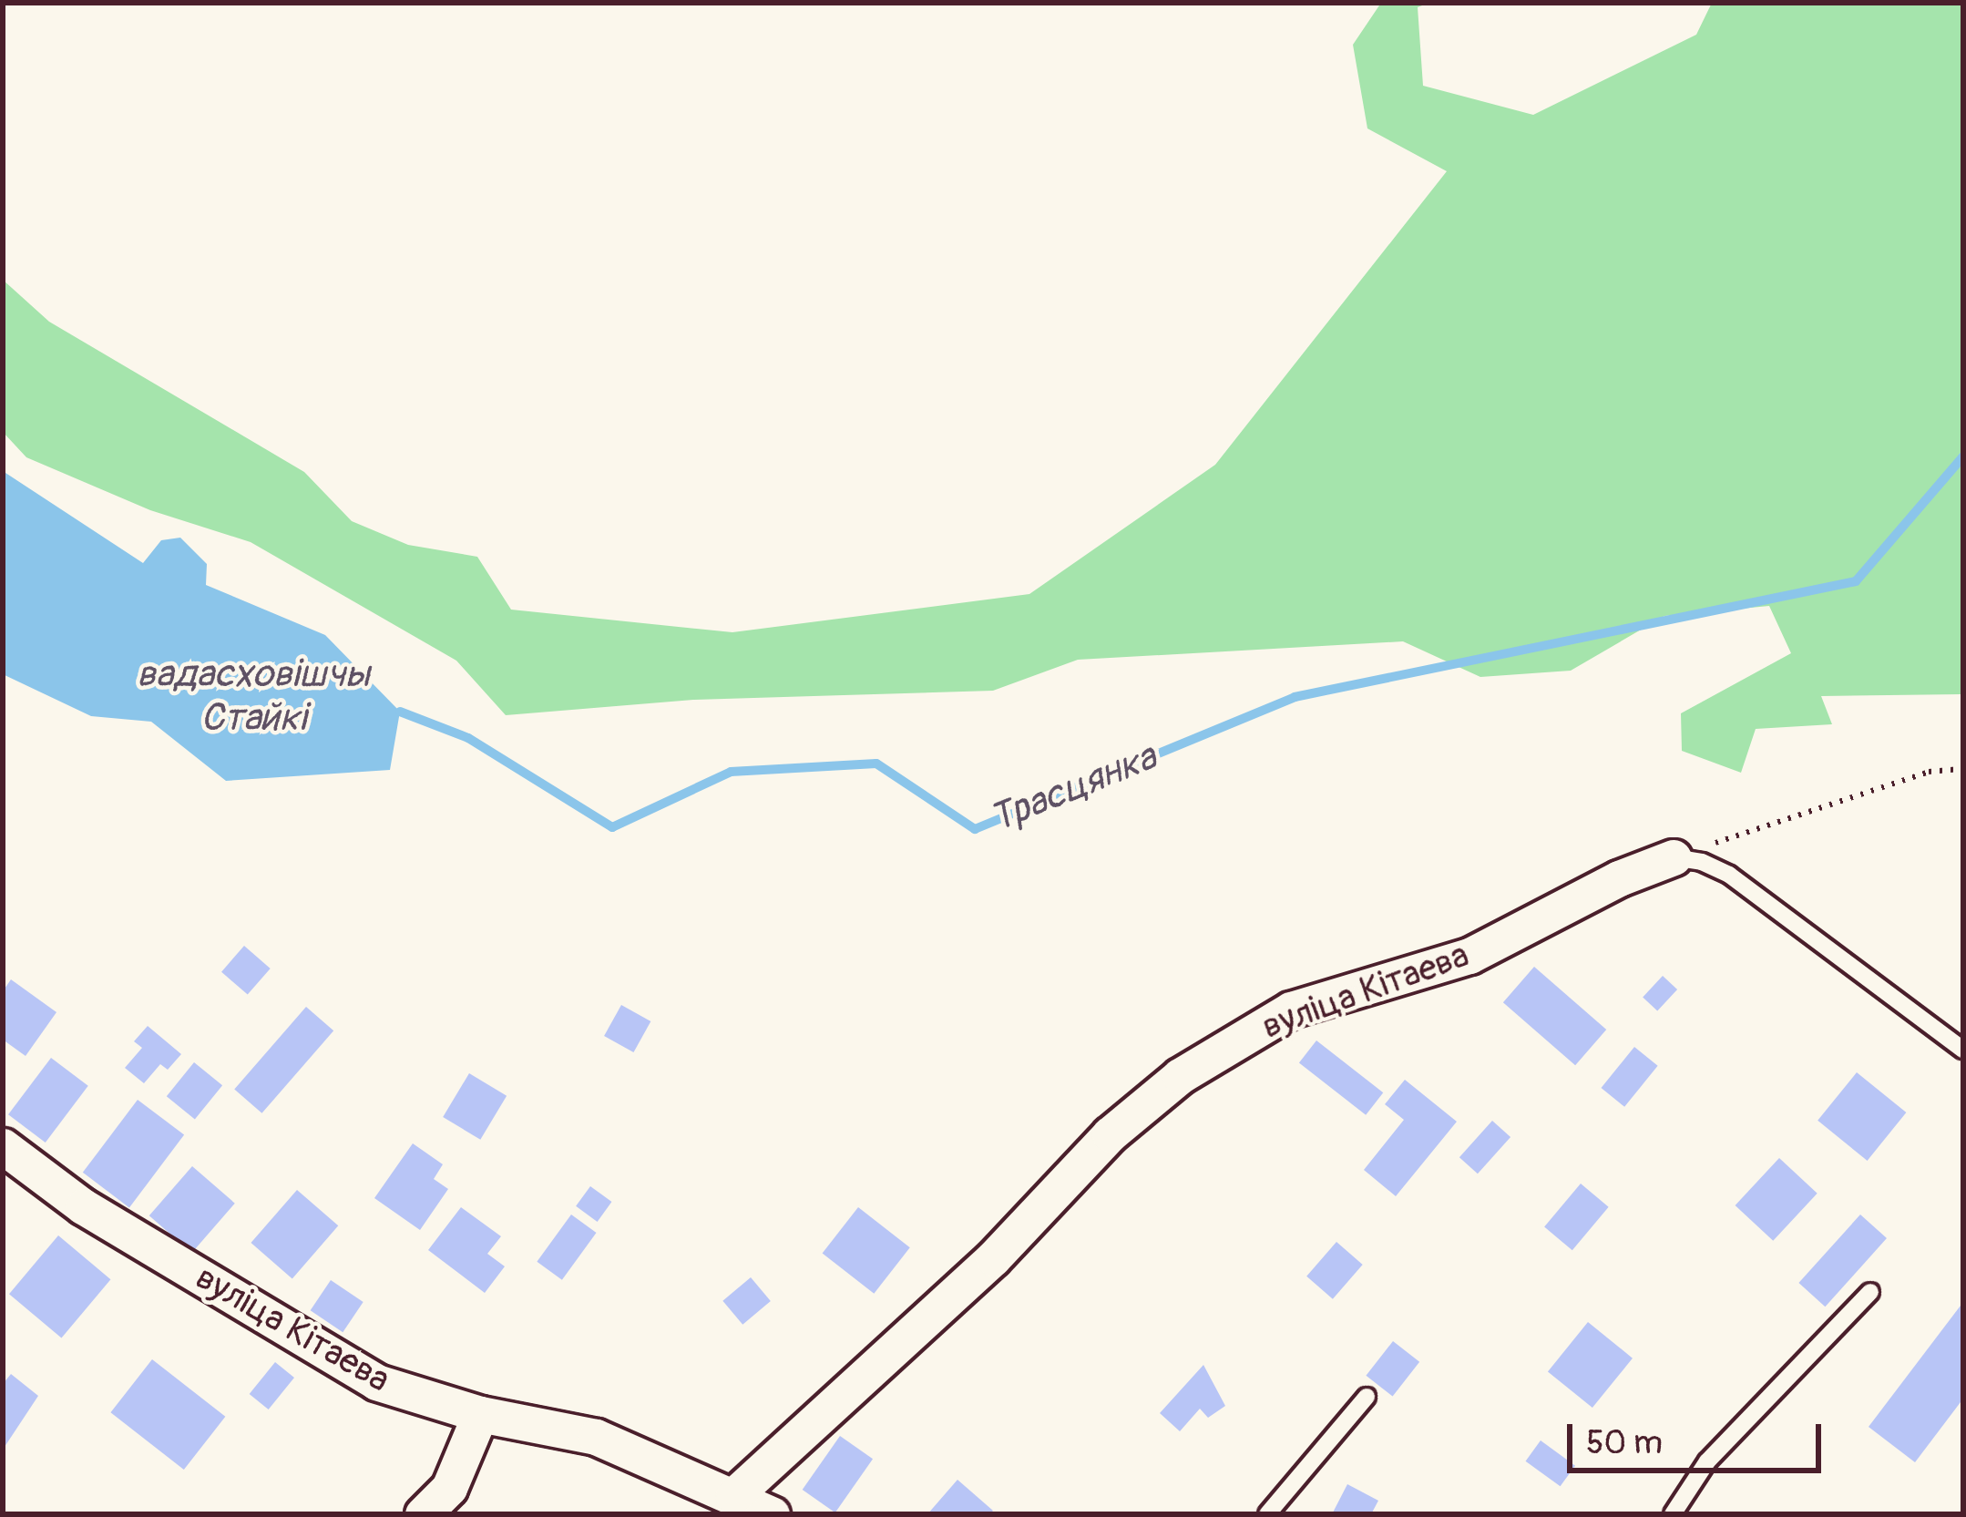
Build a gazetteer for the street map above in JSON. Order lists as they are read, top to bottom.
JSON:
{
  "streets": {
    "street": ["вуліца Кітаева"]
  },
  "water": ["вадасховішчы Стайкі", "Трасцянка"],
  "scale_bar": "50 m"
}
